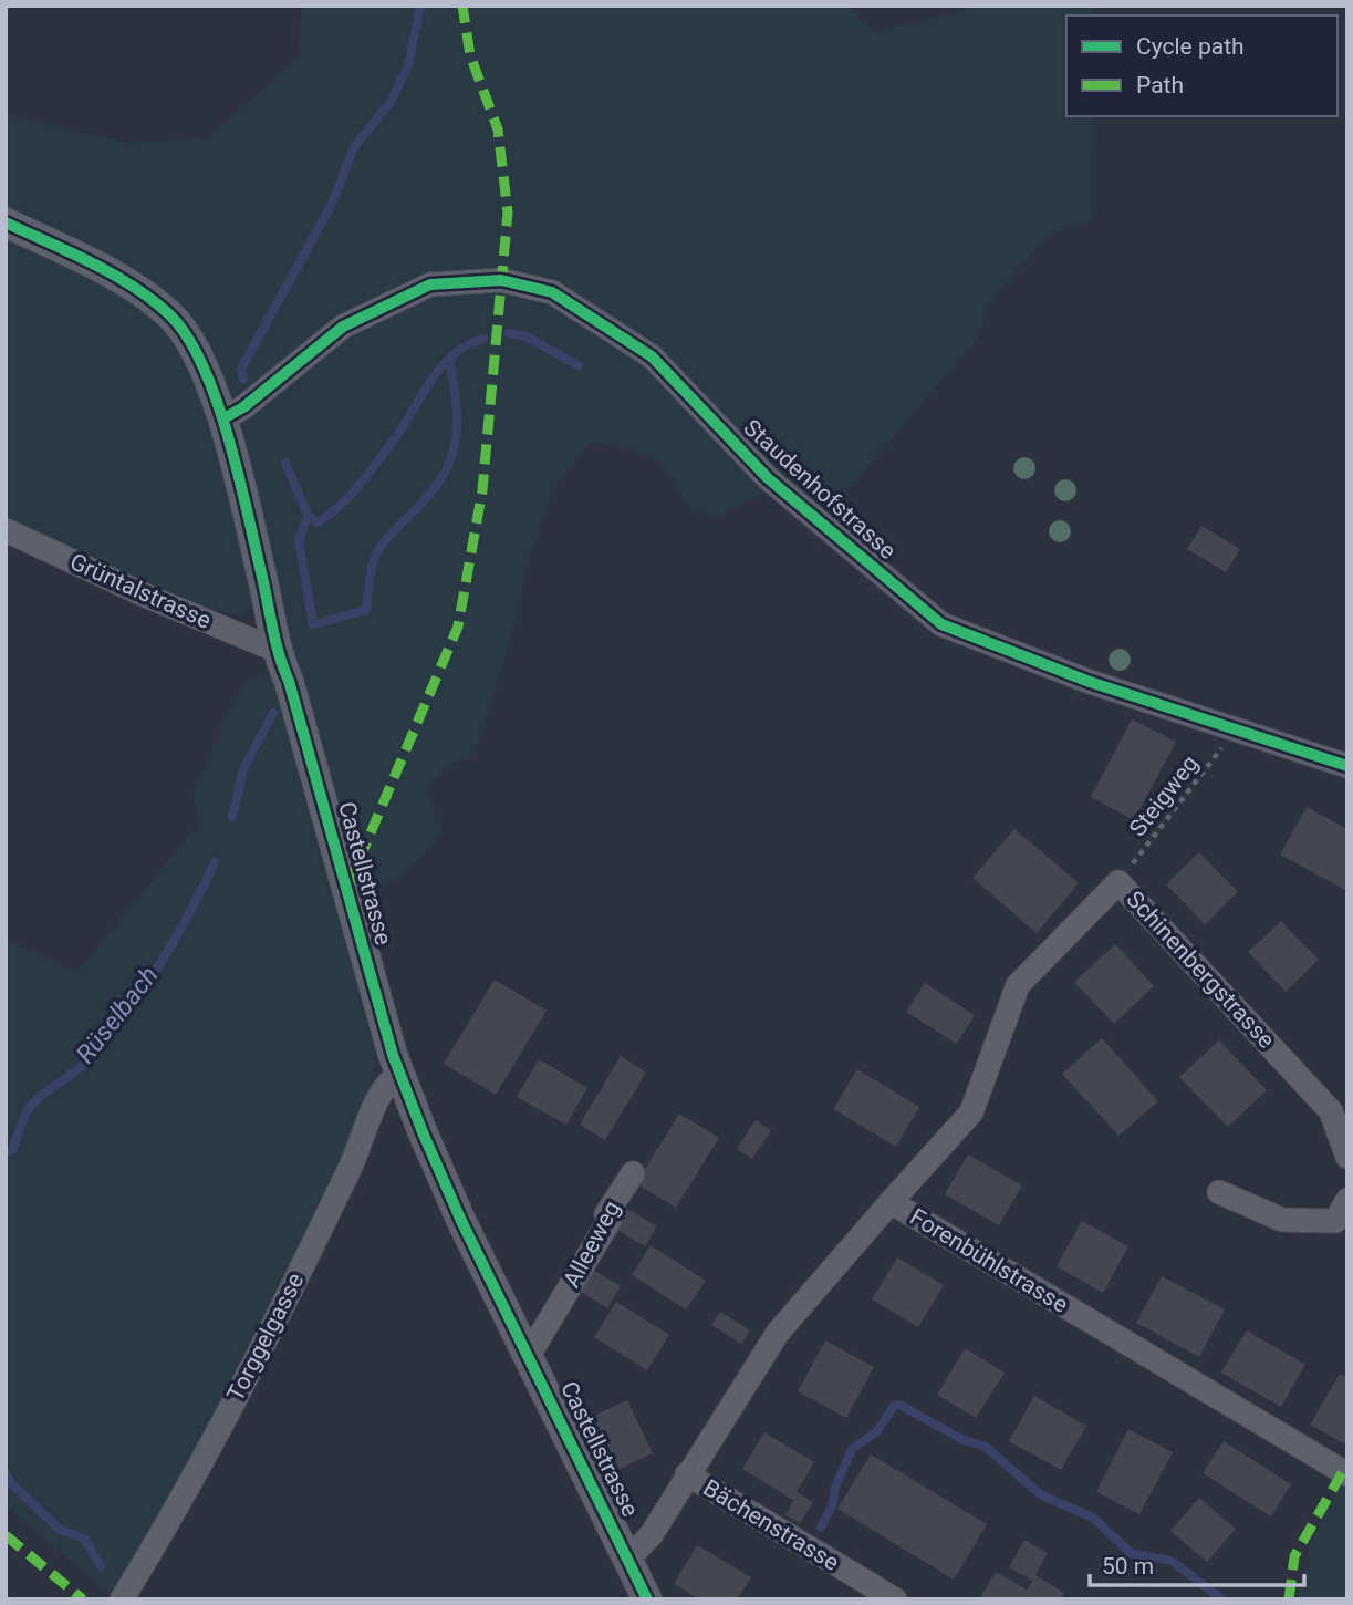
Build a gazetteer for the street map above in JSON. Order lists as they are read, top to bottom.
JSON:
{
  "streets": {
    "street": [
      "Staudenhofstrasse",
      "Grüntalstrasse",
      "Castellstrasse",
      "Schinenbergstrasse",
      "Alleeweg",
      "Forenbühlstrasse",
      "Torggelgasse",
      "Bächenstrasse"
    ],
    "path": ["Steigweg"]
  },
  "crossings": [
    ["Staudenhofstrasse", "Steigweg"],
    ["Staudenhofstrasse", "Castellstrasse"],
    ["Grüntalstrasse", "Castellstrasse"],
    ["Steigweg", "Schinenbergstrasse"],
    ["Castellstrasse", "Alleeweg"],
    ["Castellstrasse", "Forenbühlstrasse"],
    ["Castellstrasse", "Torggelgasse"],
    ["Schinenbergstrasse", "Forenbühlstrasse"],
    ["Forenbühlstrasse", "Bächenstrasse"]
  ],
  "water": ["Rüselbach"],
  "legend": ["Cycle path", "Path"],
  "scale_bar": "50 m"
}
